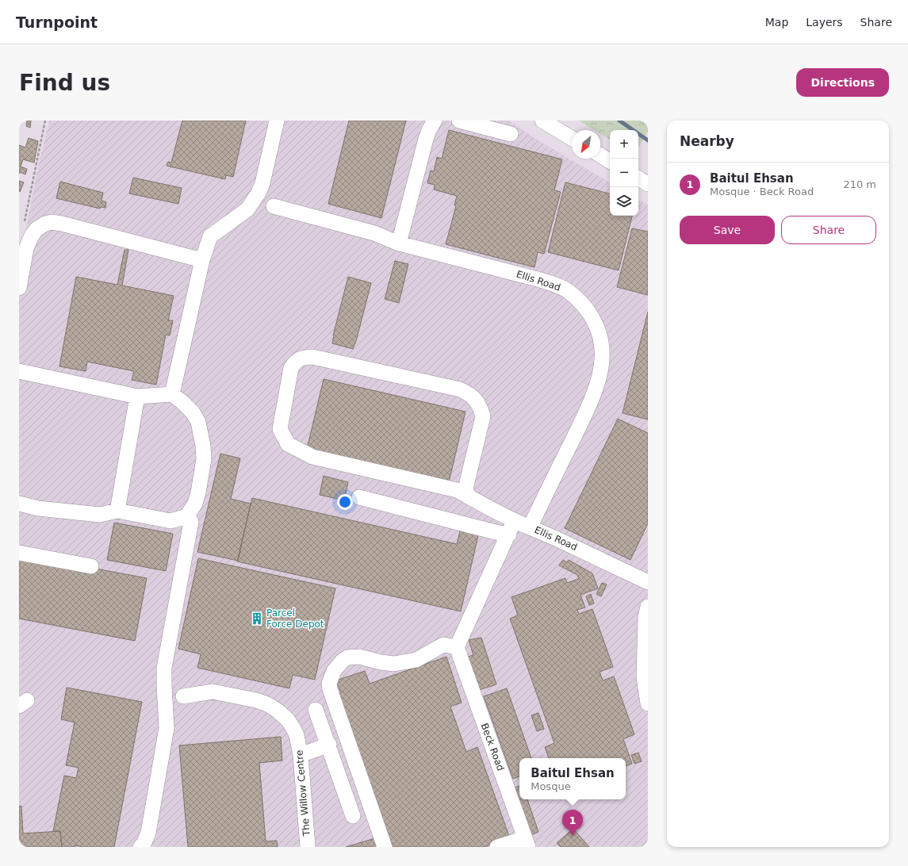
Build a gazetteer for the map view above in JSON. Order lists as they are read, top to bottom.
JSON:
{
  "streets": {
    "street": ["Ellis Road", "Beck Road", "The Willow Centre"]
  },
  "places": {
    "building": ["Parcel Force Depot"]
  },
  "north": "bottom left",
  "page": {
    "header": "Turnpoint",
    "nav": ["Map", "Layers", "Share"],
    "buttons": [
      "Directions",
      ["Save", "Share"]
    ],
    "title": "Find us",
    "heading": "Nearby",
    "map_buttons": ["+", "−"],
    "list": [
      {
        "mark": "1",
        "name": "Baitul Ehsan",
        "note": "Mosque · Beck Road",
        "value": "210 m"
      }
    ],
    "popup": ["Baitul Ehsan", "Mosque"],
    "pins": "1"
  }
}
